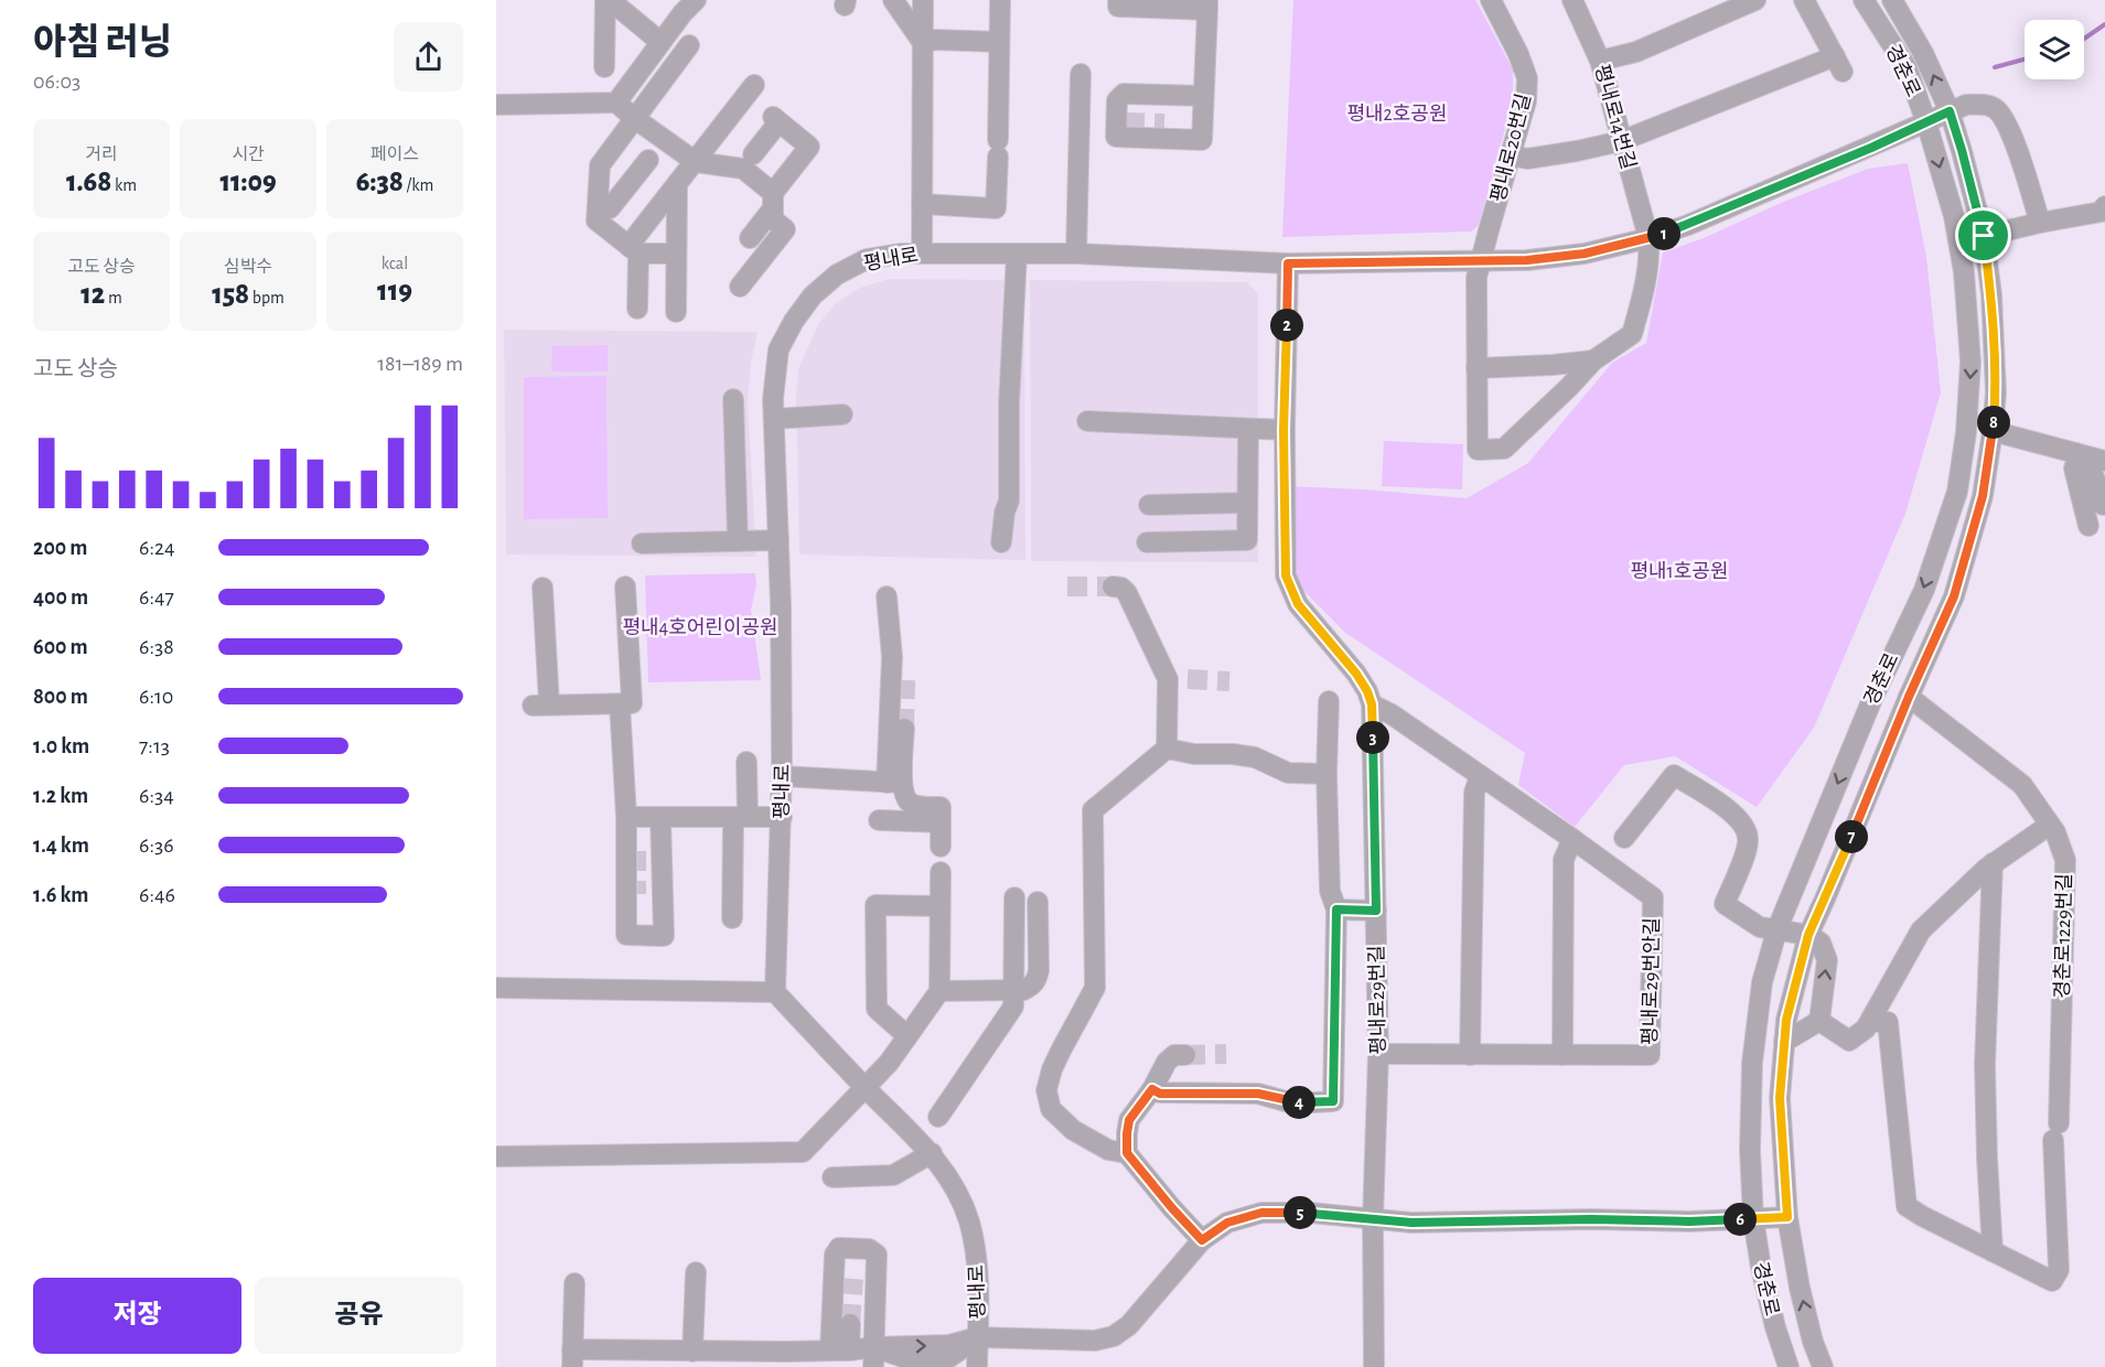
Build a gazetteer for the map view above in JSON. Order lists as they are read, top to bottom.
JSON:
{
  "streets": {
    "street": [
      "경춘로",
      "평내로14번길",
      "평내로20번길",
      "평내로",
      "경춘로1229번길",
      "평내로29번안길",
      "평내로29번길"
    ]
  },
  "crossings": [
    ["경춘로", "평내로"],
    ["경춘로", "경춘로1229번길"],
    ["평내로14번길", "평내로20번길"],
    ["평내로14번길", "평내로"],
    ["평내로20번길", "평내로"],
    ["평내로", "평내로29번길"],
    ["평내로29번안길", "평내로29번길"]
  ],
  "parks": ["평내2호공원", "평내1호공원", "평내4호어린이공원"],
  "page": {
    "heading": ["아침 러닝", "06:03"],
    "stats": [
      ["거리", "1.68 km"],
      ["시간", "11:09"],
      ["페이스", "6:38 /km"],
      ["고도 상승", "12 m"],
      ["심박수", "158 bpm"],
      ["kcal", "119"]
    ],
    "pins": [
      "1",
      "2",
      "8",
      "3",
      "7",
      "4",
      "5",
      "6"
    ],
    "chart": ["고도 상승", "181–189 m"],
    "list": [
      {
        "name": "200 m",
        "note": "6:24"
      },
      {
        "name": "400 m",
        "note": "6:47"
      },
      {
        "name": "600 m",
        "note": "6:38"
      },
      {
        "name": "800 m",
        "note": "6:10"
      },
      {
        "name": "1.0 km",
        "note": "7:13"
      },
      {
        "name": "1.2 km",
        "note": "6:34"
      },
      {
        "name": "1.4 km",
        "note": "6:36"
      },
      {
        "name": "1.6 km",
        "note": "6:46"
      }
    ],
    "buttons": ["저장", "공유"]
  }
}
